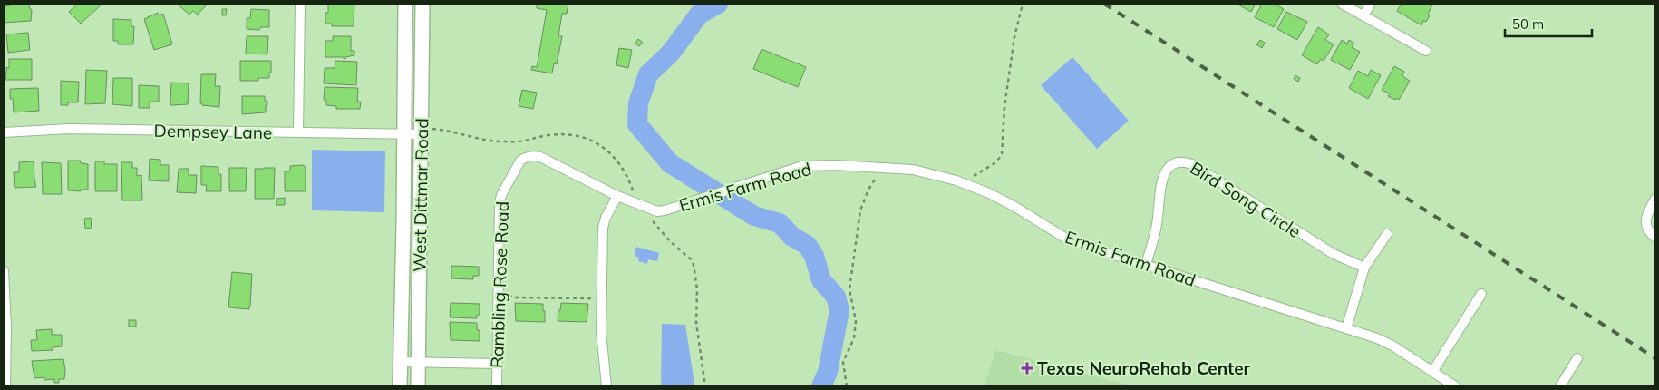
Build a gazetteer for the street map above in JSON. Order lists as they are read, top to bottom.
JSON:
{
  "streets": {
    "street": [
      "Dempsey Lane",
      "Ermis Farm Road",
      "West Dittmar Road",
      "Bird Song Circle",
      "Rambling Rose Road"
    ]
  },
  "crossings": [
    ["Dempsey Lane", "West Dittmar Road"],
    ["Ermis Farm Road", "Bird Song Circle"],
    ["Ermis Farm Road", "Rambling Rose Road"]
  ],
  "places": {
    "health": ["Texas NeuroRehab Center"]
  },
  "scale_bar": "50 m"
}
